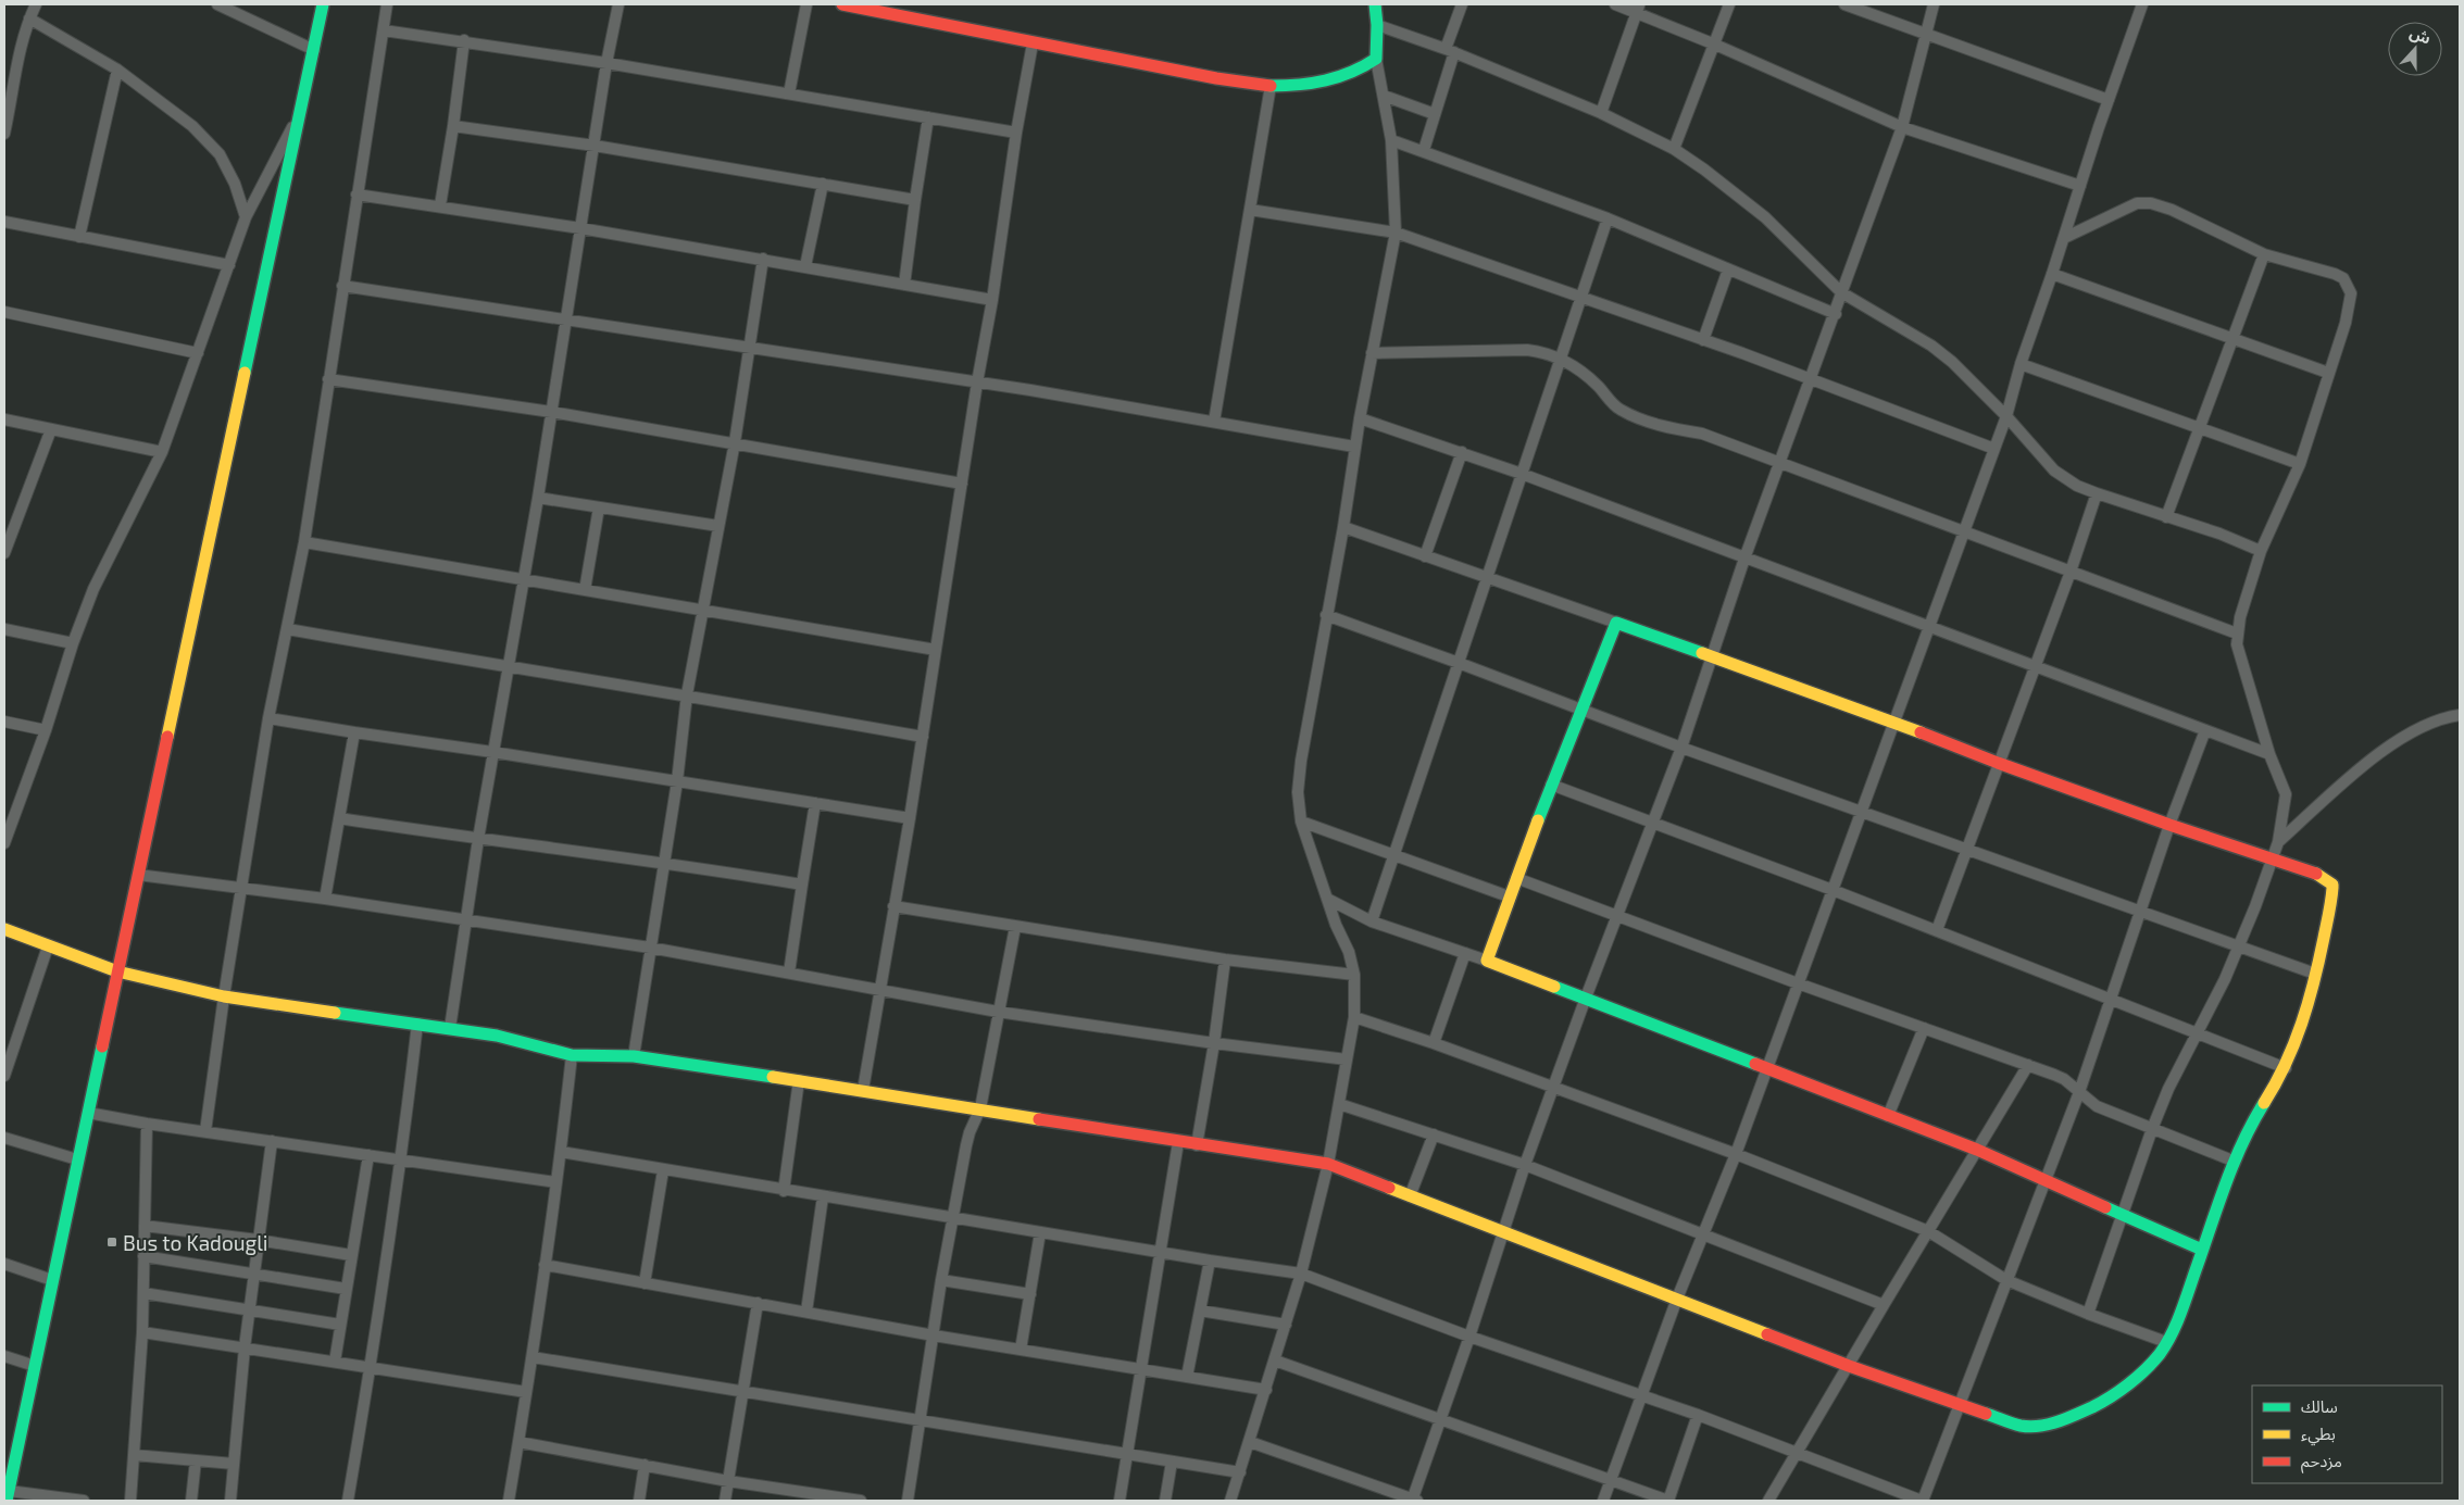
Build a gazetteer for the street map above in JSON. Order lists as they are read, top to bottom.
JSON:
{
  "places": {
    "transit": ["Bus to Kadougli"]
  },
  "legend": ["سالك", "بطيء", "مزدحم"],
  "north": "top"
}
